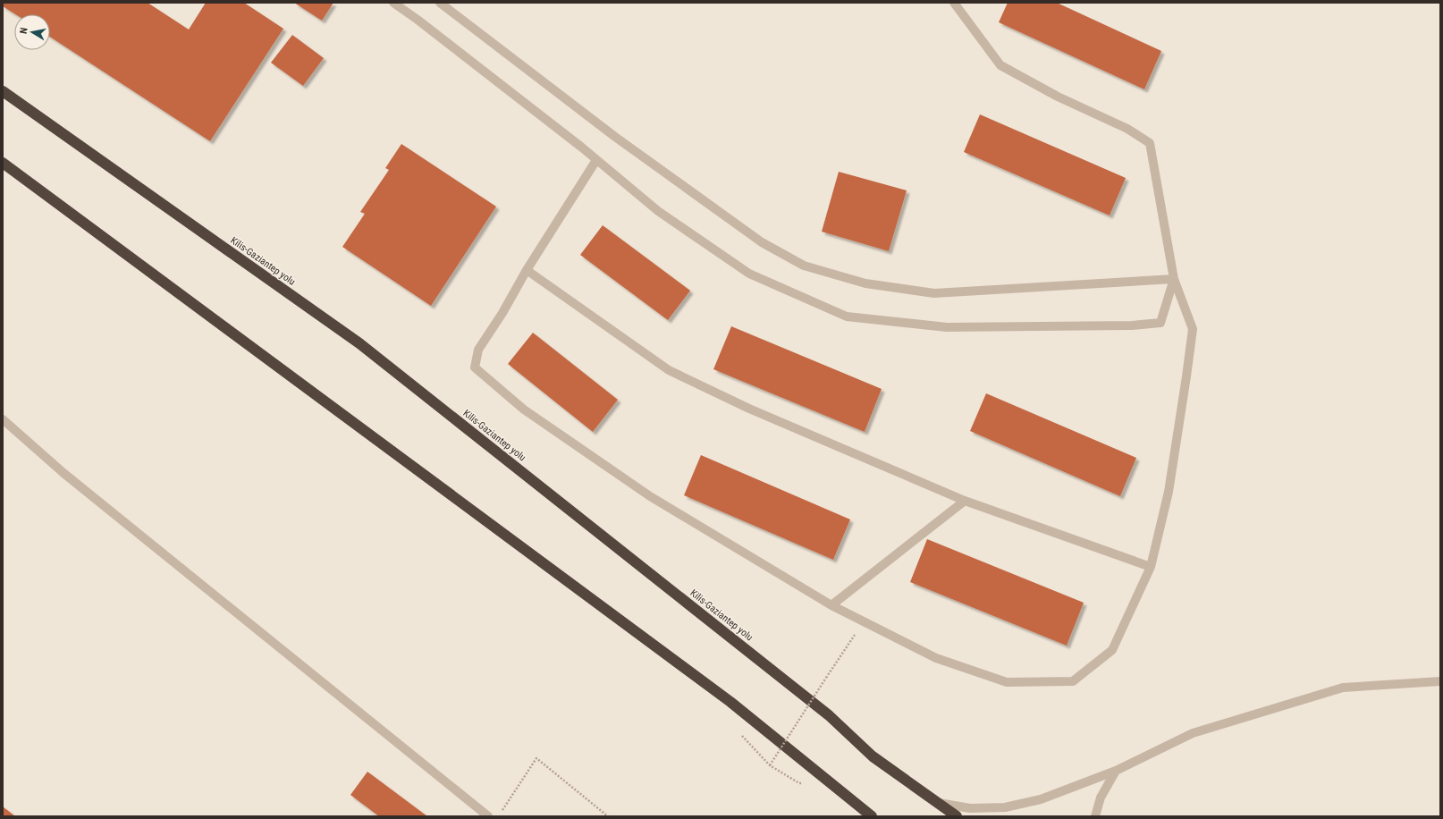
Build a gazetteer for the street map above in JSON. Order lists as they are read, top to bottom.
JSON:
{
  "streets": {
    "highway": ["Kilis-Gaziantep yolu"]
  },
  "north": "left"
}
